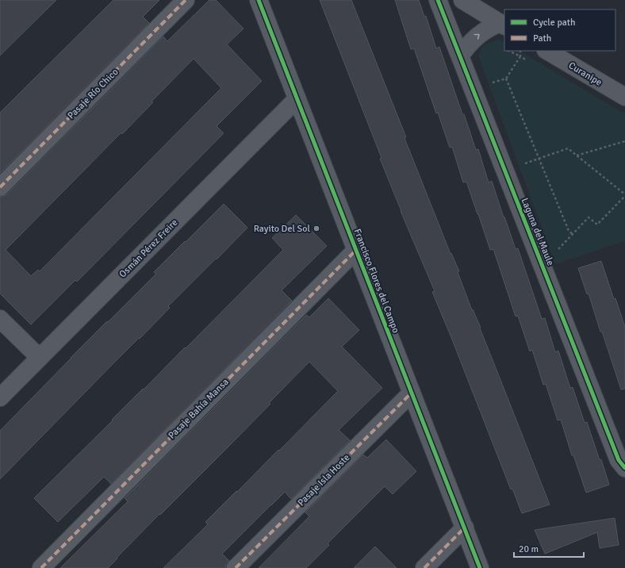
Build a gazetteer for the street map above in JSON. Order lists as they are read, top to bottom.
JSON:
{
  "streets": {
    "street": [
      "Curanipe",
      "Pasaje Río Chico",
      "Laguna del Maule",
      "Osmán Pérez Freire",
      "Francisco Flores del Campo",
      "Pasaje Bahía Mansa",
      "Pasaje Isla Hoste"
    ]
  },
  "crossings": [
    ["Osmán Pérez Freire", "Francisco Flores del Campo"],
    ["Francisco Flores del Campo", "Pasaje Bahía Mansa"],
    ["Francisco Flores del Campo", "Pasaje Isla Hoste"]
  ],
  "places": ["Rayito Del Sol"],
  "legend": ["Cycle path", "Path"],
  "scale_bar": "20 m"
}
